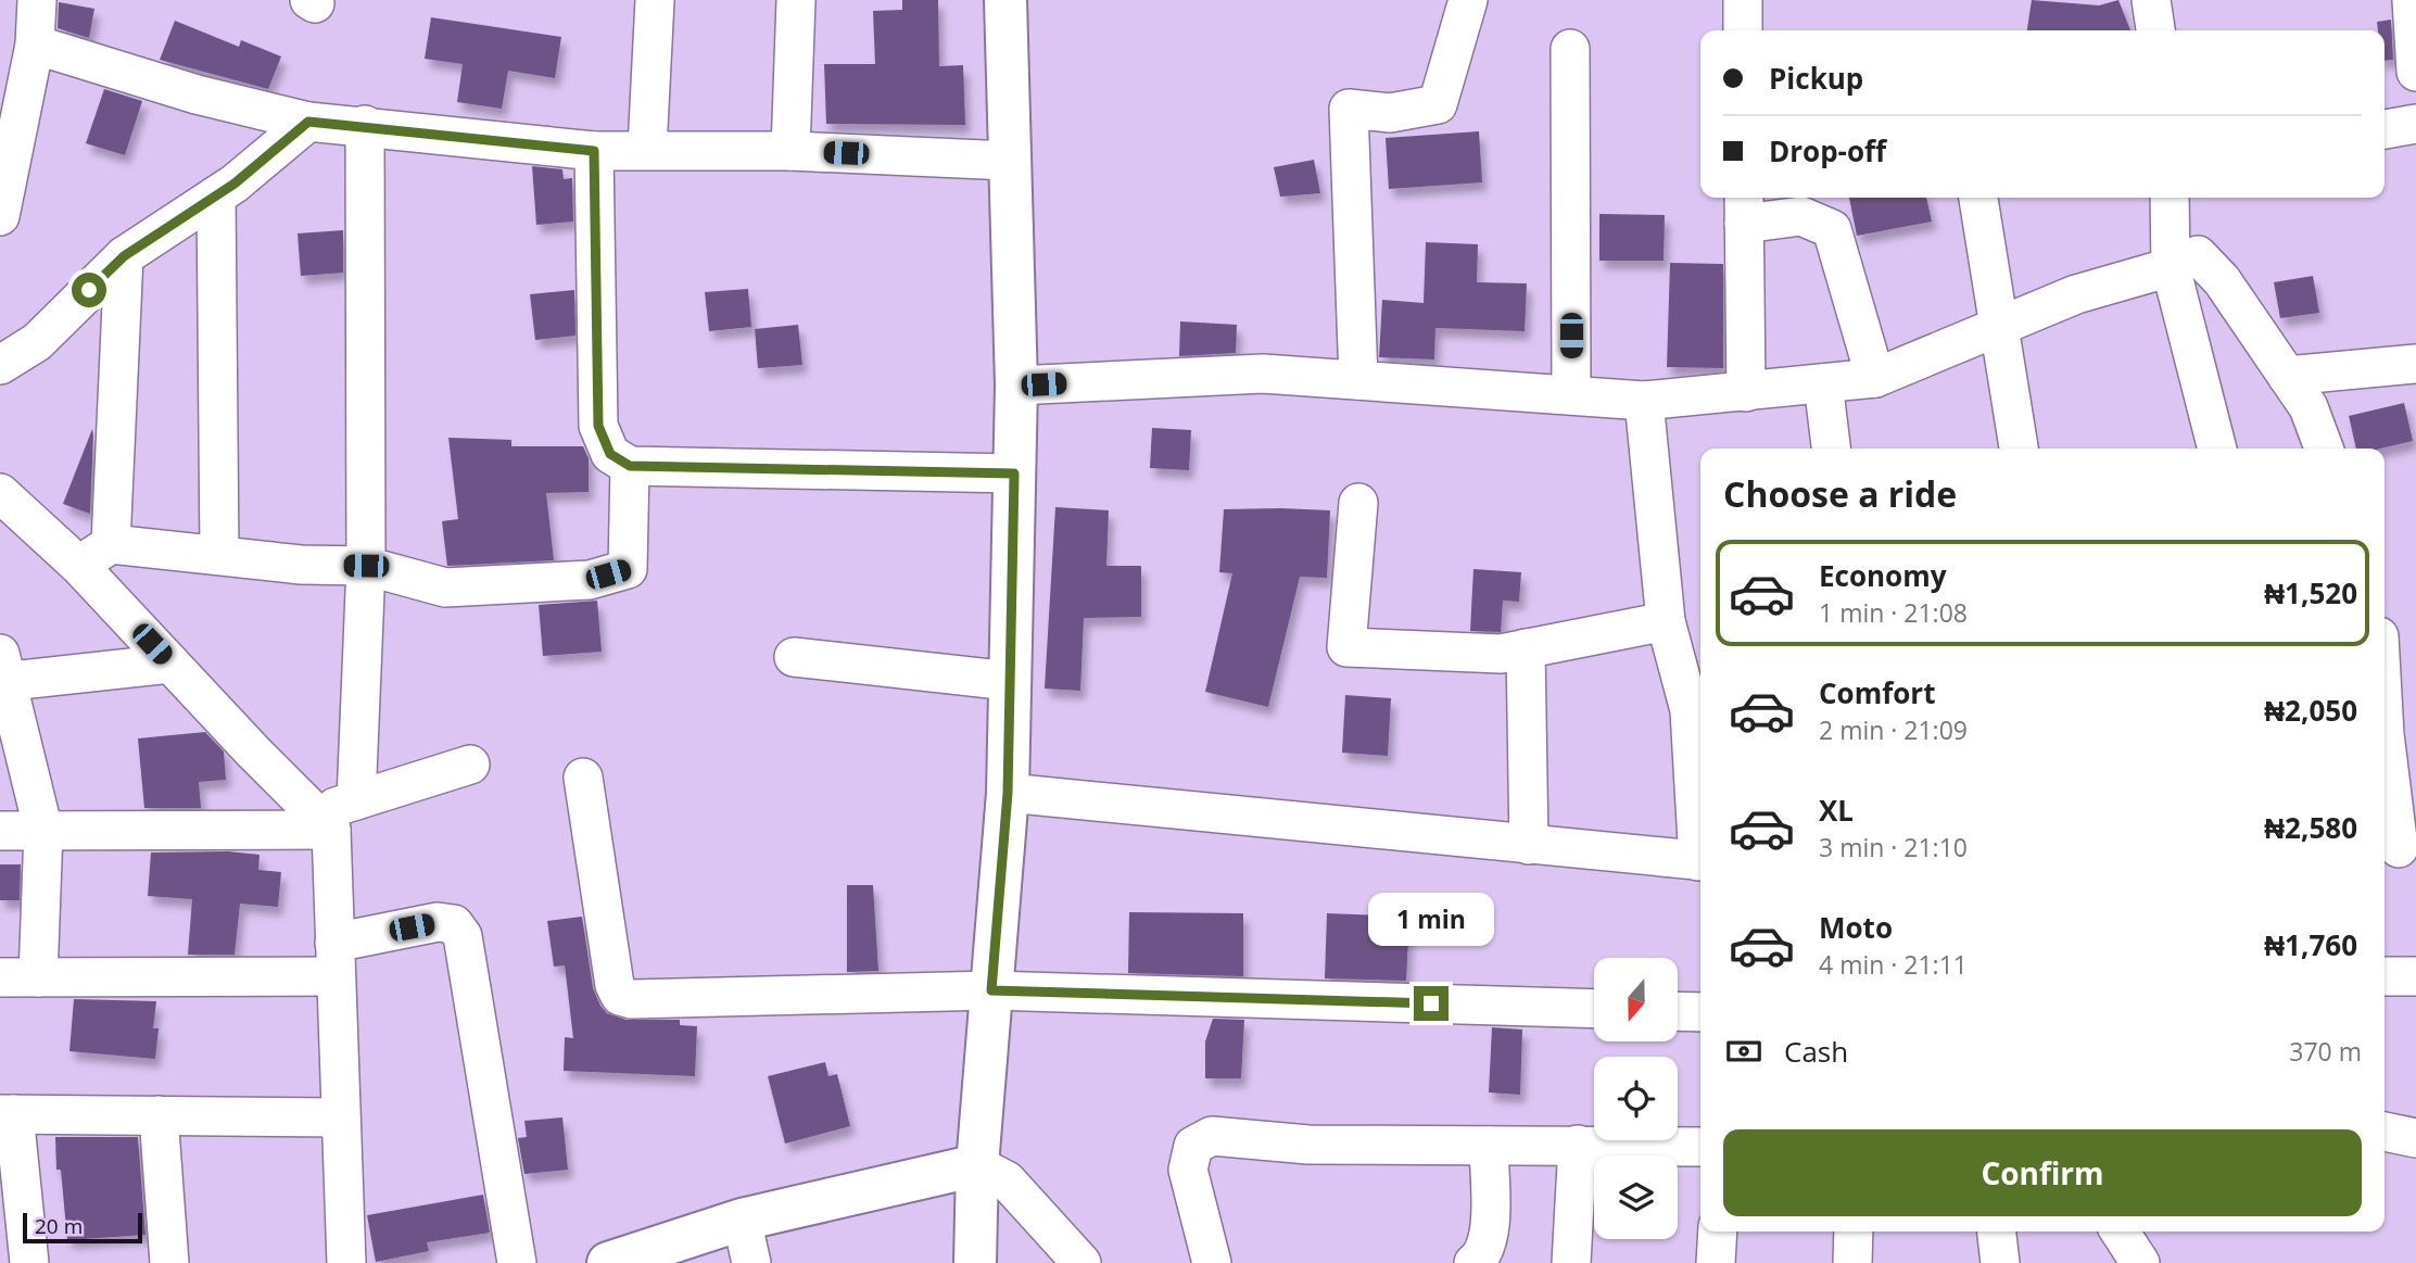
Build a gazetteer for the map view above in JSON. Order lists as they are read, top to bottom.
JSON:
{
  "scale_bar": "20 m",
  "north": "bottom",
  "page": {
    "banner": ["Pickup", "Drop-off"],
    "heading": "Choose a ride",
    "list": [
      {
        "name": "Economy",
        "note": "1 min · 21:08",
        "value": "₦1,520"
      },
      {
        "name": "Comfort",
        "note": "2 min · 21:09",
        "value": "₦2,050"
      },
      {
        "name": "XL",
        "note": "3 min · 21:10",
        "value": "₦2,580"
      },
      {
        "name": "Moto",
        "note": "4 min · 21:11",
        "value": "₦1,760"
      }
    ],
    "bubble": "1 min",
    "pay": ["Cash", "370 m"],
    "buttons": "Confirm",
    "scale": "20 m"
  }
}
